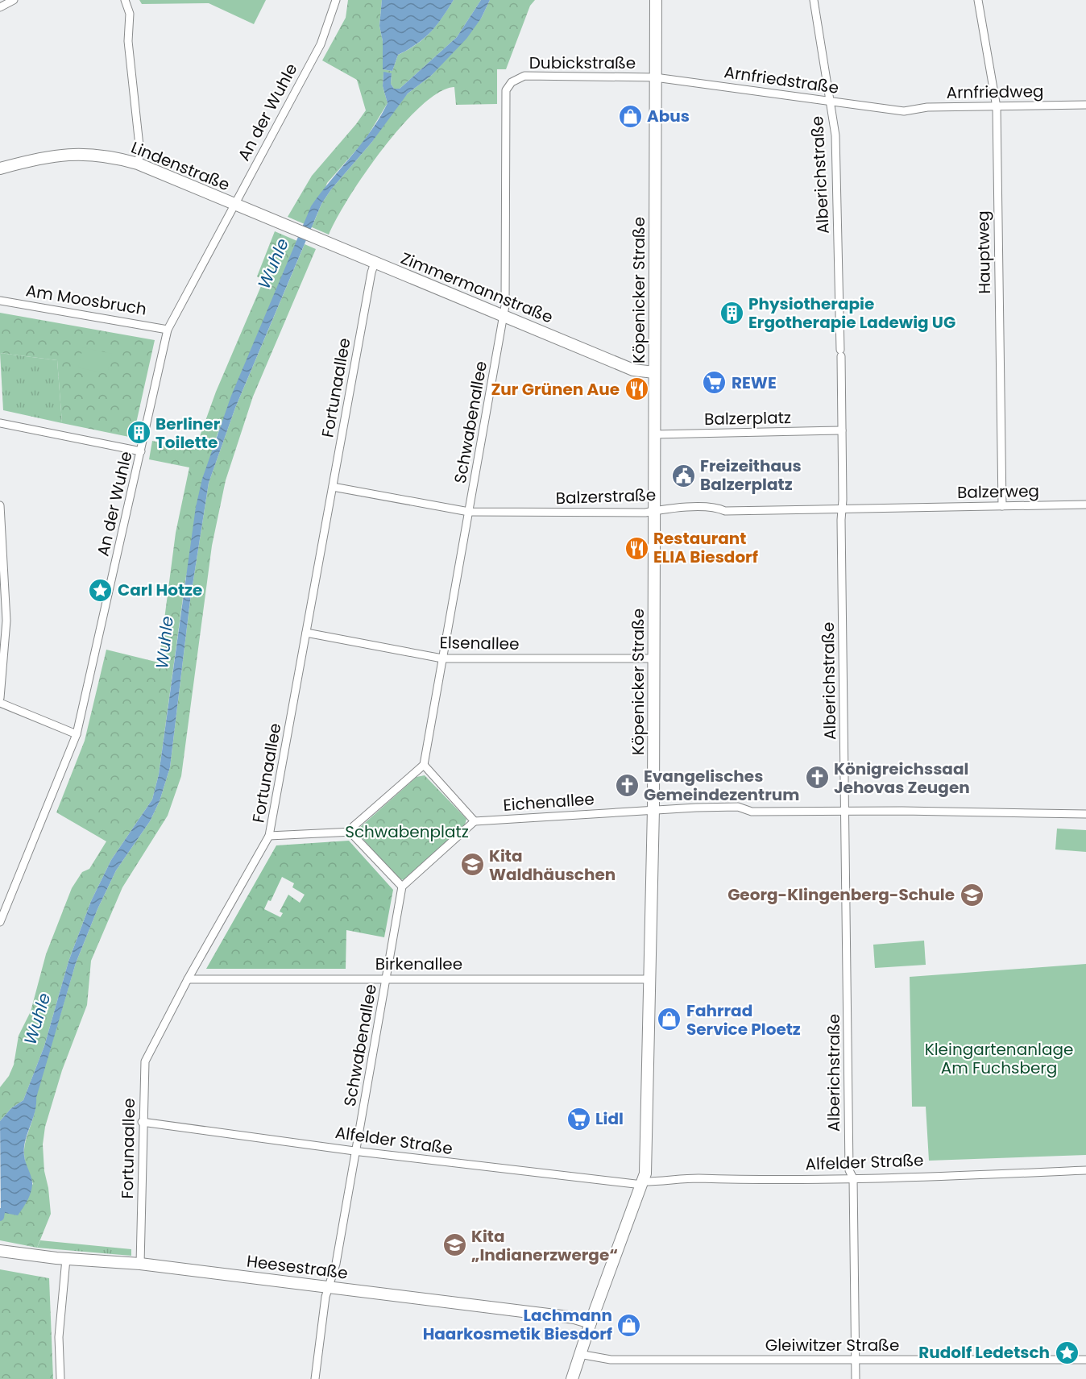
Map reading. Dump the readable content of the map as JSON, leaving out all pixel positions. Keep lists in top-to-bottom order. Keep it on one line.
{"streets":{"main road":["Lindenstraße","Zimmermannstraße","Köpenicker Straße","Heesestraße"],"street":["Dubickstraße","Arnfriedstraße","Arnfriedweg","An der Wuhle","Alberichstraße","Hauptweg","Am Moosbruch","Fortunaallee","Balzerplatz","Schwabenallee","Balzerweg","Balzerstraße","Elsenallee","Eichenallee","Birkenallee","Alfelder Straße","Gleiwitzer Straße"]},"crossings":[["Dubickstraße","Arnfriedstraße"],["Dubickstraße","Köpenicker Straße"],["Dubickstraße","Schwabenallee"],["Arnfriedstraße","Arnfriedweg"],["Arnfriedstraße","Alberichstraße"],["Arnfriedstraße","Köpenicker Straße"],["Arnfriedweg","Hauptweg"],["An der Wuhle","Lindenstraße"],["An der Wuhle","Am Moosbruch"],["Lindenstraße","Zimmermannstraße"],["Alberichstraße","Balzerplatz"],["Alberichstraße","Balzerstraße"],["Alberichstraße","Eichenallee"],["Alberichstraße","Alfelder Straße"],["Alberichstraße","Gleiwitzer Straße"],["Hauptweg","Balzerweg"],["Zimmermannstraße","Köpenicker Straße"],["Zimmermannstraße","Fortunaallee"],["Zimmermannstraße","Schwabenallee"],["Köpenicker Straße","Balzerplatz"],["Köpenicker Straße","Balzerstraße"],["Köpenicker Straße","Elsenallee"],["Köpenicker Straße","Eichenallee"],["Köpenicker Straße","Birkenallee"],["Köpenicker Straße","Alfelder Straße"],["Köpenicker Straße","Heesestraße"],["Köpenicker Straße","Gleiwitzer Straße"],["Fortunaallee","Balzerstraße"],["Fortunaallee","Elsenallee"],["Fortunaallee","Birkenallee"],["Fortunaallee","Alfelder Straße"],["Fortunaallee","Heesestraße"],["Schwabenallee","Balzerstraße"],["Schwabenallee","Elsenallee"],["Schwabenallee","Birkenallee"],["Schwabenallee","Alfelder Straße"],["Schwabenallee","Heesestraße"],["Balzerweg","Balzerstraße"]],"water":["Wuhle"],"parks":["Schwabenplatz","Kleingartenanlage Am Fuchsberg"],"places":{"shop":["Abus","Fahrrad Service Ploetz","Lachmann Haarkosmetik Biesdorf"],"building":["Physiotherapie Ergotherapie Ladewig UG","Berliner Toilette"],"supermarket":["REWE","Lidl"],"restaurant":["Zur Grünen Aue","Restaurant ELIA Biesdorf"],"public building":["Freizeithaus Balzerplatz"],"place":["Carl Hotze","Rudolf Ledetsch"],"church":["Königreichssaal Jehovas Zeugen","Evangelisches Gemeindezentrum"],"school or university":["Kita Waldhäuschen","Georg-Klingenberg-Schule","Kita „Indianerzwerge“"]}}
